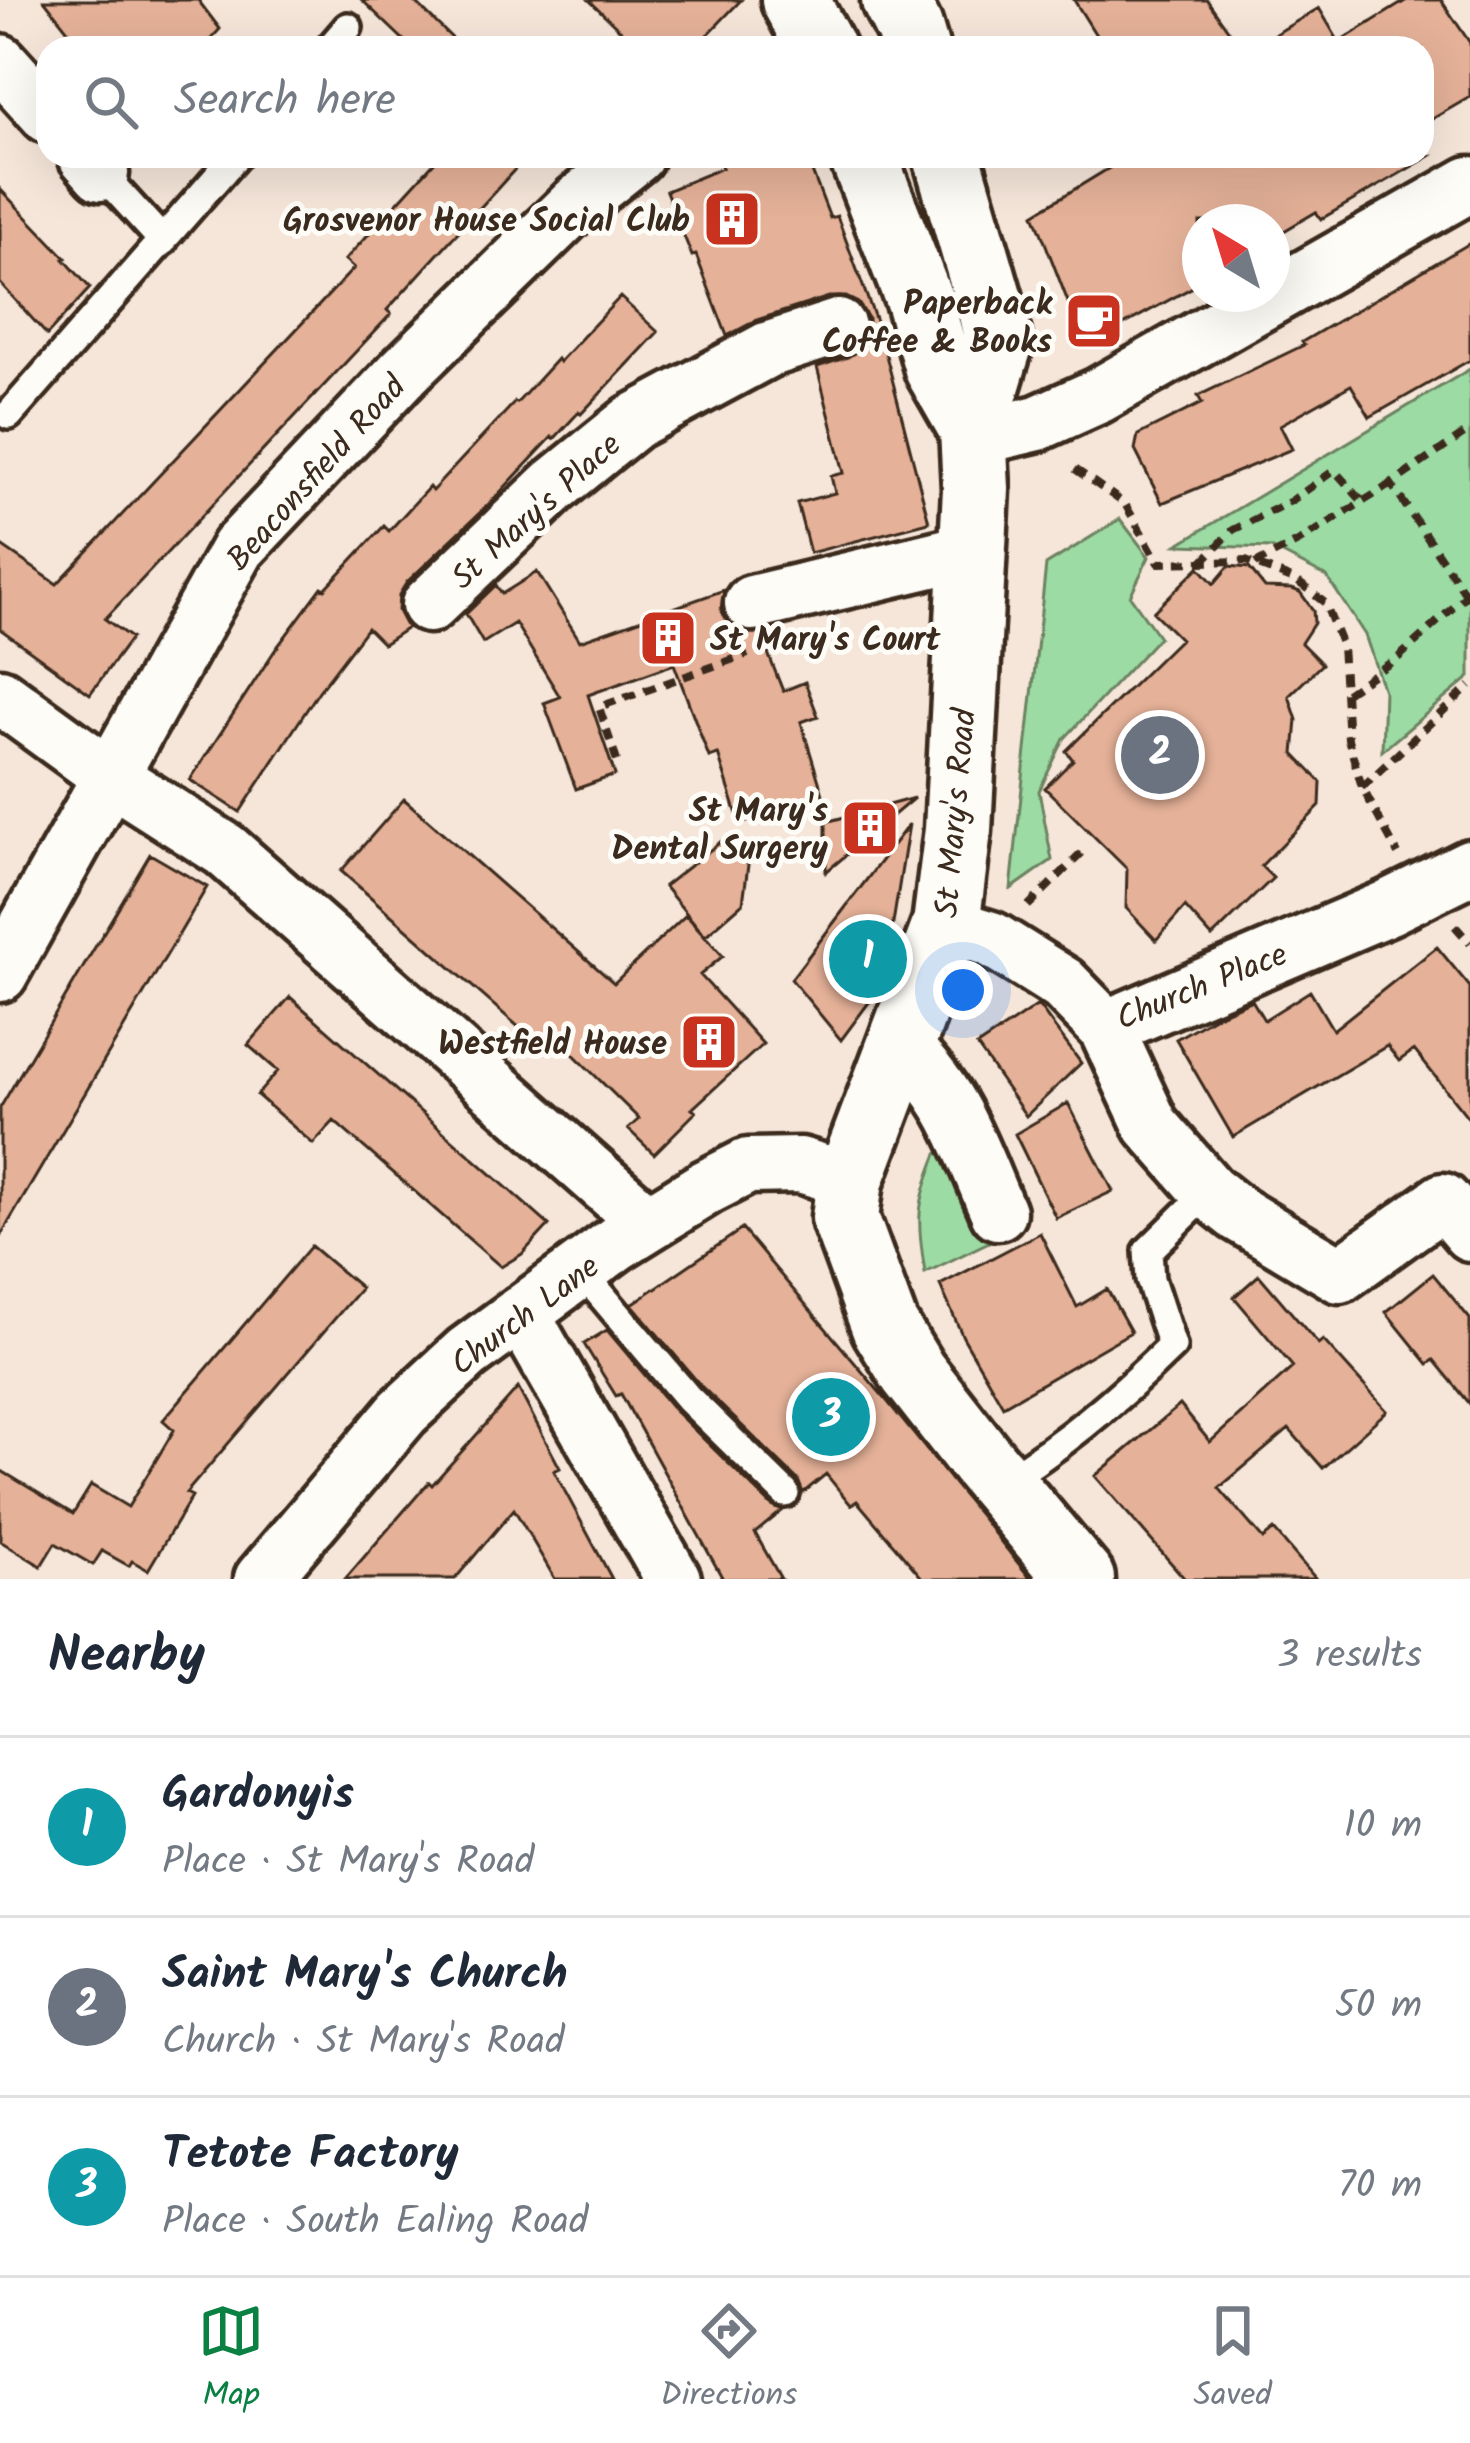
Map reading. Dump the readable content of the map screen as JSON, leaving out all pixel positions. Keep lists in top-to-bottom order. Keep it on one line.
{"streets":{"main road":["St Mary's Road"],"street":["Beaconsfield Road","St Mary's Place","Church Place","Church Lane"]},"crossings":[["St Mary's Place","St Mary's Road"],["St Mary's Road","Church Place"],["St Mary's Road","Church Lane"]],"places":{"building":["Grosvenor House Social Club","St Mary's Court","St Mary's Dental Surgery","Westfield House"],"cafe":["Paperback Coffee & Books"]},"north":"top left","page":{"search":"Search here","pins":["2","1","3"],"heading":["Nearby","3 results"],"list":[{"mark":"1","name":"Gardonyis","note":"Place · St Mary's Road","value":"10 m"},{"mark":"2","name":"Saint Mary's Church","note":"Church · St Mary's Road","value":"50 m"},{"mark":"3","name":"Tetote Factory","note":"Place · South Ealing Road","value":"70 m"}],"nav":["Map","Directions","Saved"]}}
